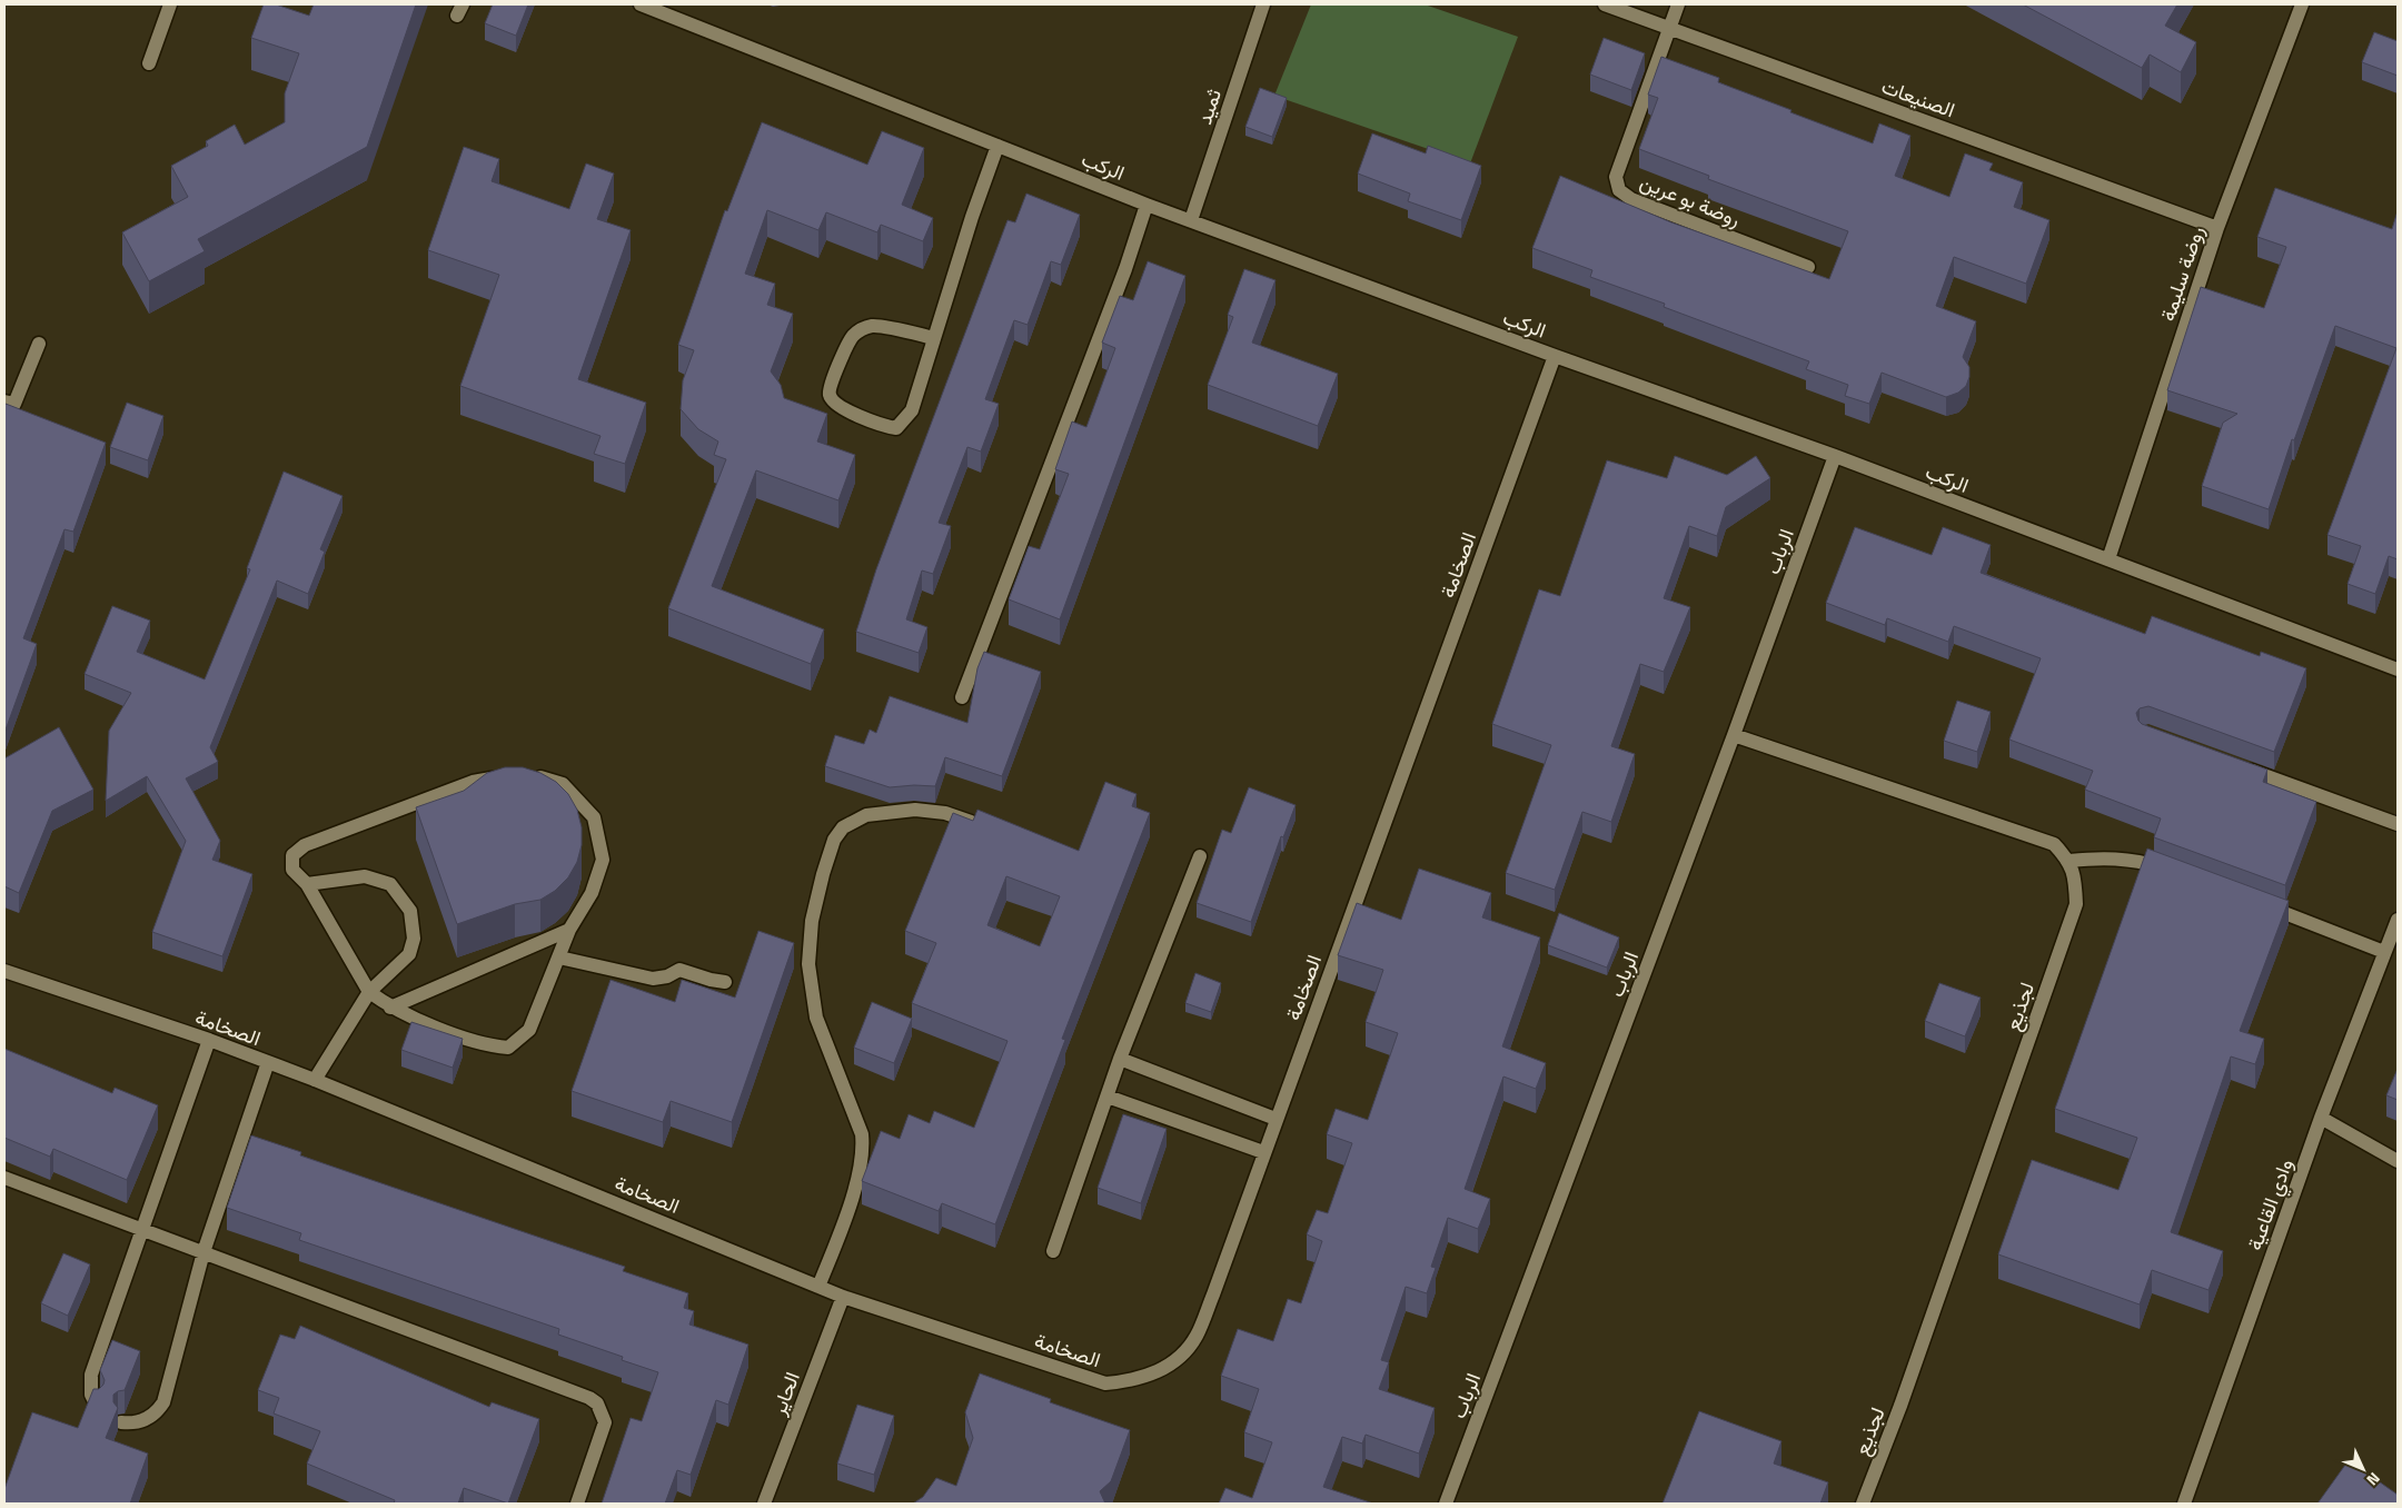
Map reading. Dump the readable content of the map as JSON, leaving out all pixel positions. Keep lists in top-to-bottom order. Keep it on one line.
{"streets":{"street":["الصنيعات","ثميد","الركب","روضة بو عرين","روضة سليمة","الرباب","الصخامة","لجذيع","وادي القاعية","الحاير"]},"crossings":[["الصنيعات","روضة بو عرين"],["الصنيعات","روضة سليمة"],["ثميد","الركب"],["الركب","روضة سليمة"],["الركب","الرباب"],["الركب","الصخامة"],["الصخامة","الحاير"]],"north":"bottom right"}
